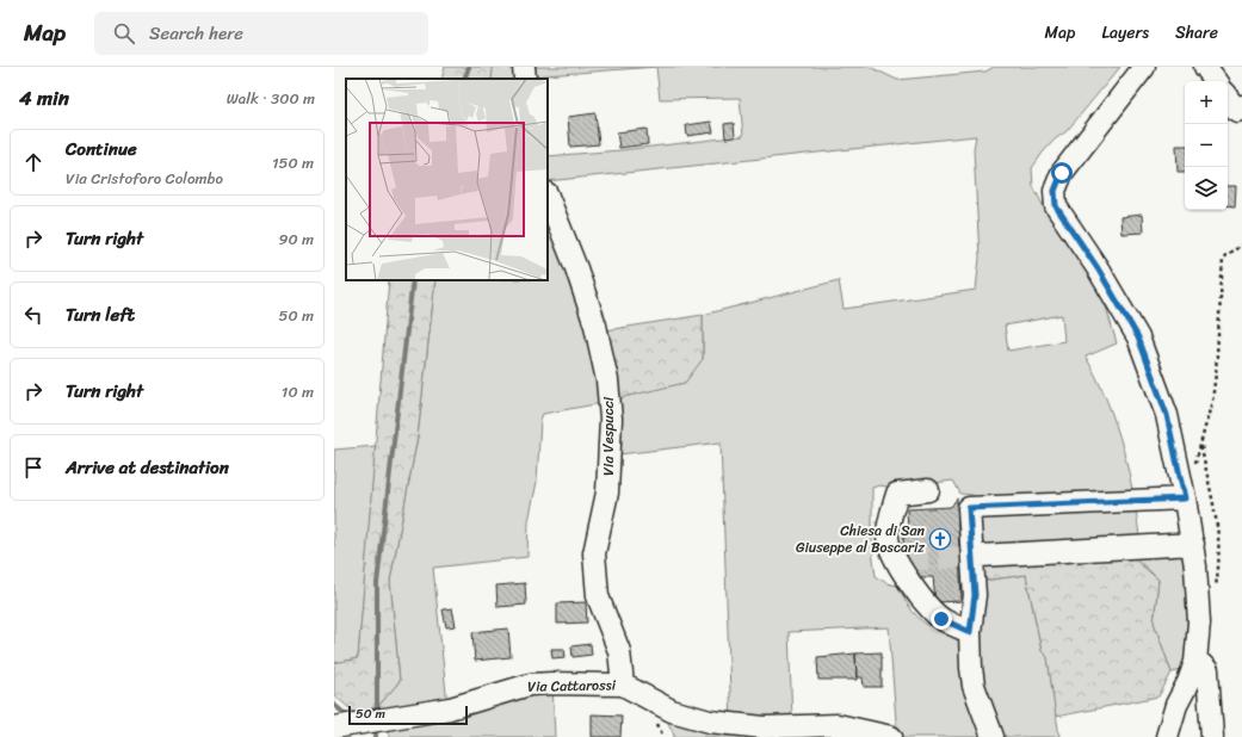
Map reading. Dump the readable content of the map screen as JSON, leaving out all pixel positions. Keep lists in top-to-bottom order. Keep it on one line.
{"streets":{"street":["Via Vespucci","Via Cattarossi"]},"crossings":[["Via Vespucci","Via Cattarossi"]],"places":{"church":["Chiesa di San Giuseppe al Boscariz"]},"scale_bar":"50 m","page":{"header":"Map","search":"Search here","nav":["Map","Layers","Share"],"heading":["4 min","Walk · 300 m"],"map_buttons":["+","−"],"list":[["Continue","Via Cristoforo Colombo","150 m"],["Turn right","90 m"],["Turn left","50 m"],["Turn right","10 m"],"Arrive at destination"],"scale":"50 m"}}
